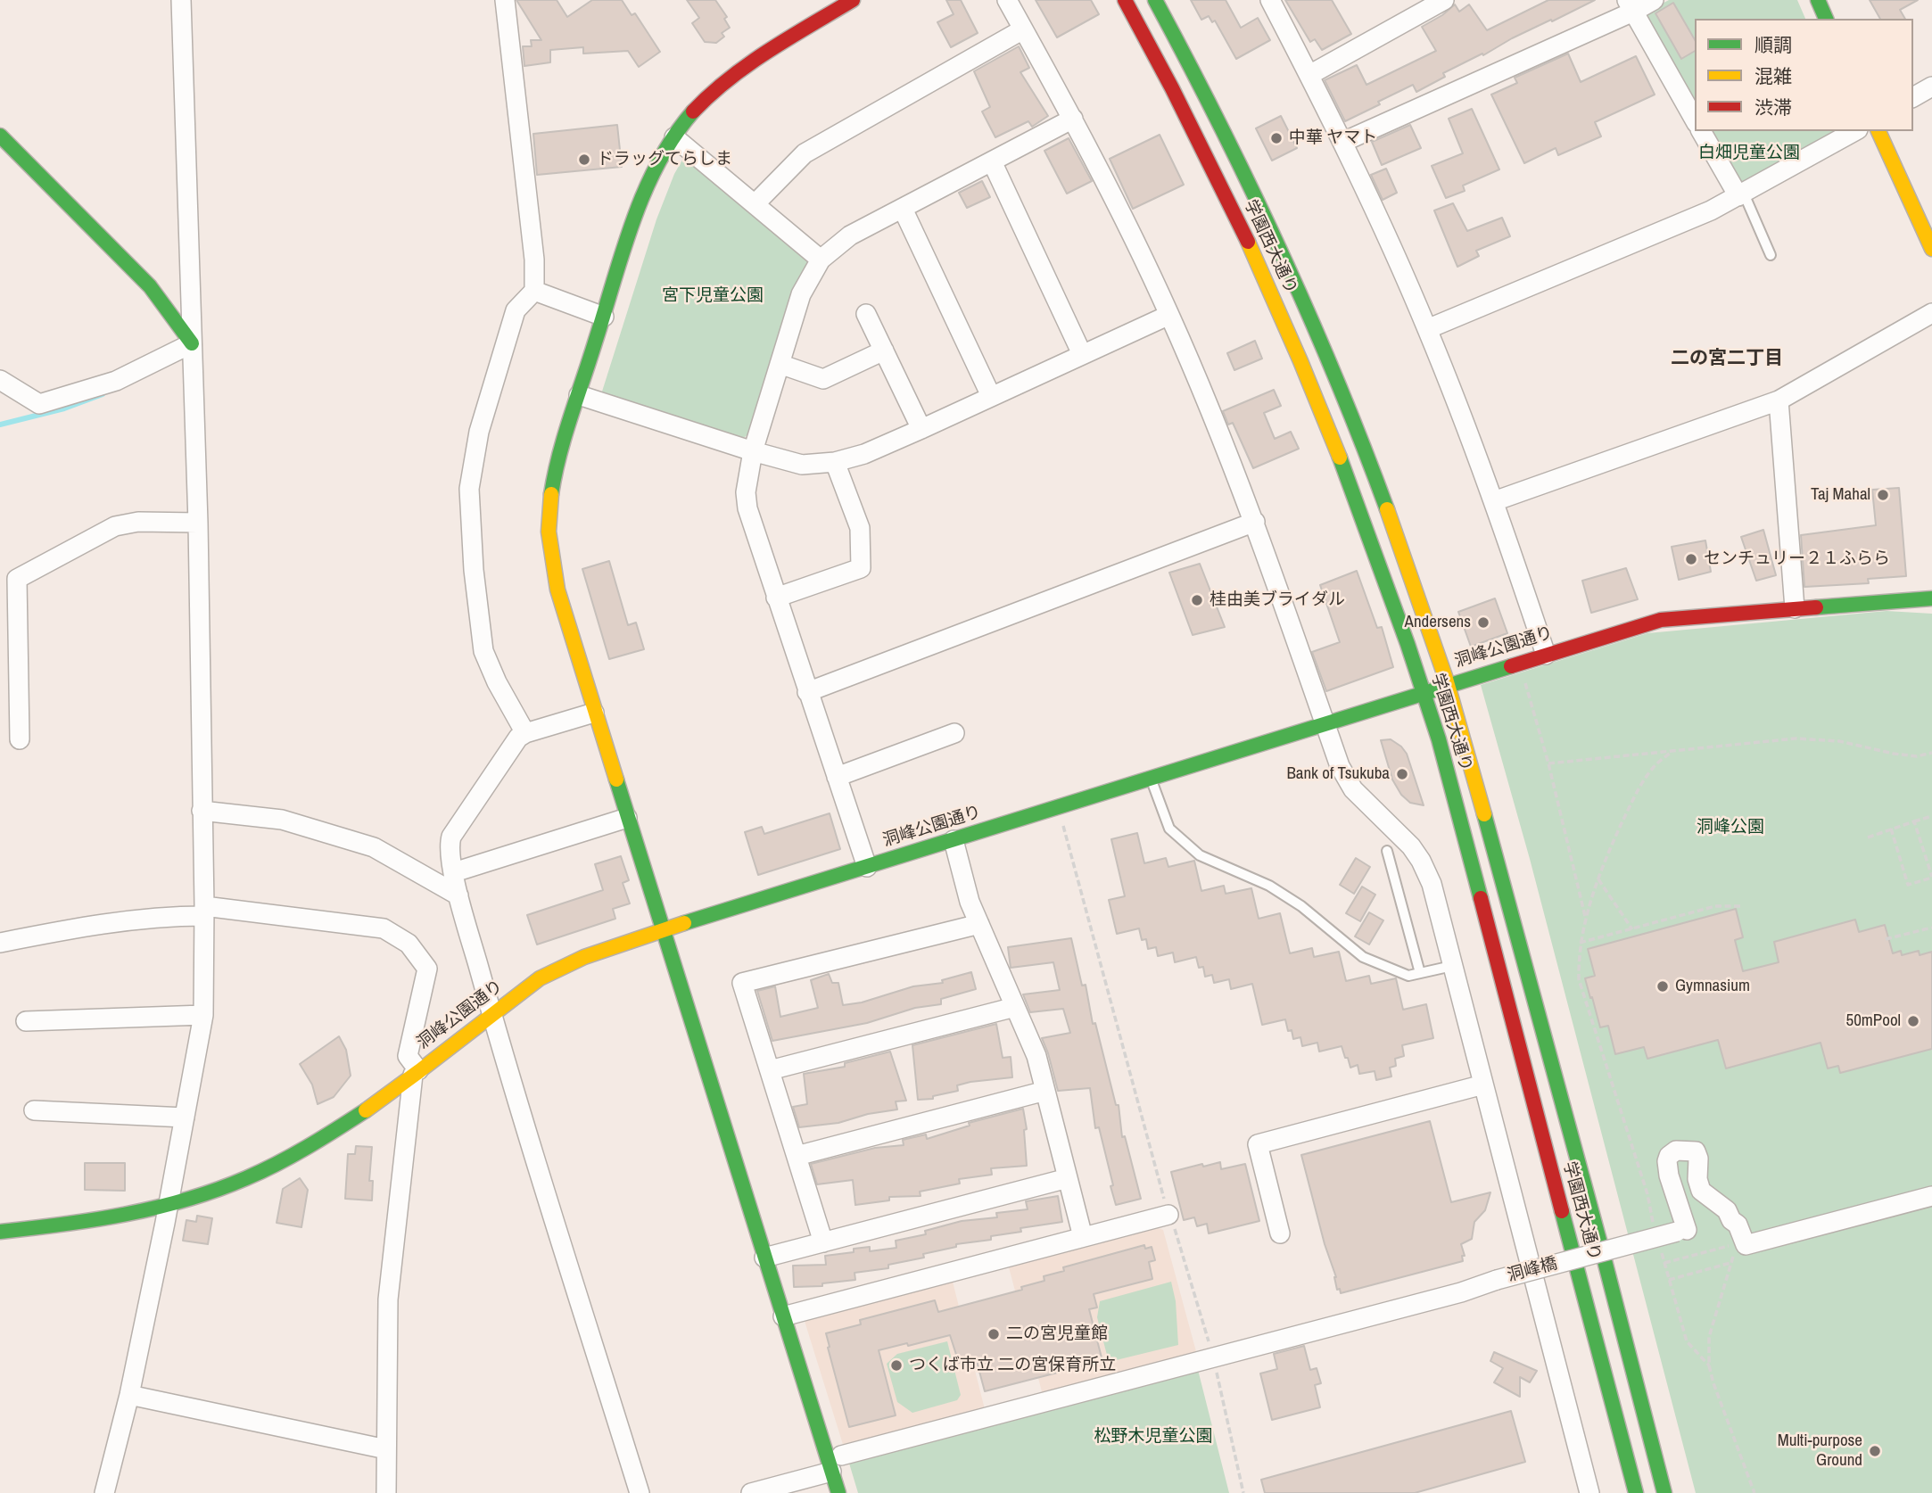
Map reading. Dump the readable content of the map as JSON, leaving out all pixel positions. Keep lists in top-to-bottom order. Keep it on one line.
{"streets":{"street":["学園西大通り","洞峰公園通り","洞峰橋"]},"crossings":[["学園西大通り","洞峰公園通り"]],"districts":["二の宮二丁目"],"parks":["白畑児童公園","宮下児童公園","洞峰公園","松野木児童公園"],"places":["中華 ヤマト","ドラッグてらしま","Taj Mahal","センチュリー２１ふらら","桂由美ブライダル","Andersens","Bank of Tsukuba","Gymnasium","50mPool","二の宮児童館","つくば市立 二の宮保育所立","Multi-purpose Ground"],"legend":["順調","混雑","渋滞"]}
